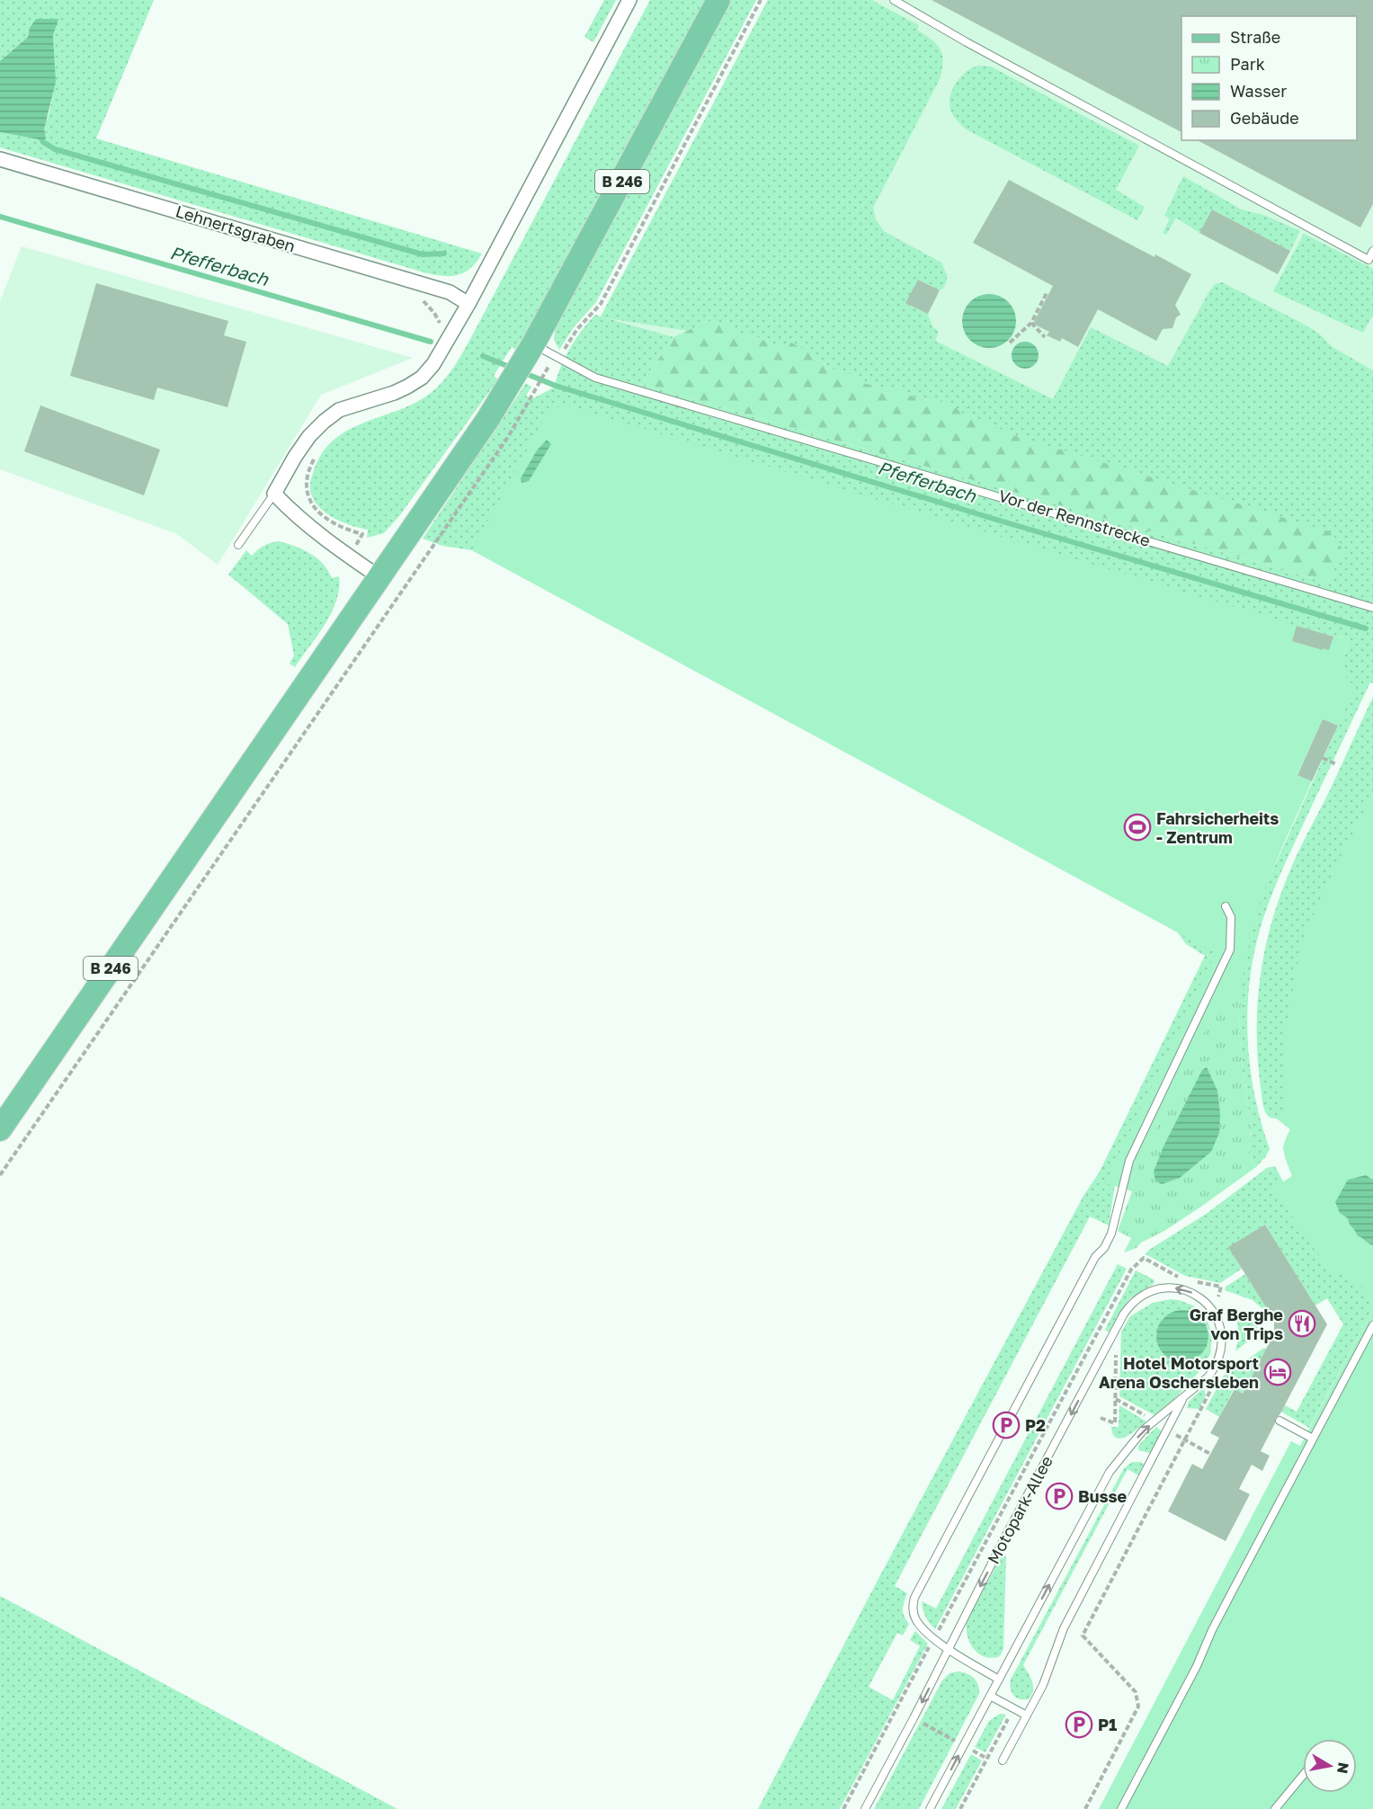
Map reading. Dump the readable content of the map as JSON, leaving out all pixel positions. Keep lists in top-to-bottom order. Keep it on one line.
{"streets":{"main road":["B 246"],"street":["Lehnertsgraben"],"lane":["Vor der Rennstrecke","Motopark-Allee"]},"crossings":[["B 246","Vor der Rennstrecke"]],"water":["Pfefferbach"],"places":{"sports":["Fahrsicherheits - Zentrum"],"restaurant":["Graf Berghe von Trips"],"hotel":["Hotel Motorsport Arena Oschersleben"],"parking":["P2","Busse","P1"]},"legend":["Straße","Park","Wasser","Gebäude"],"north":"right"}
